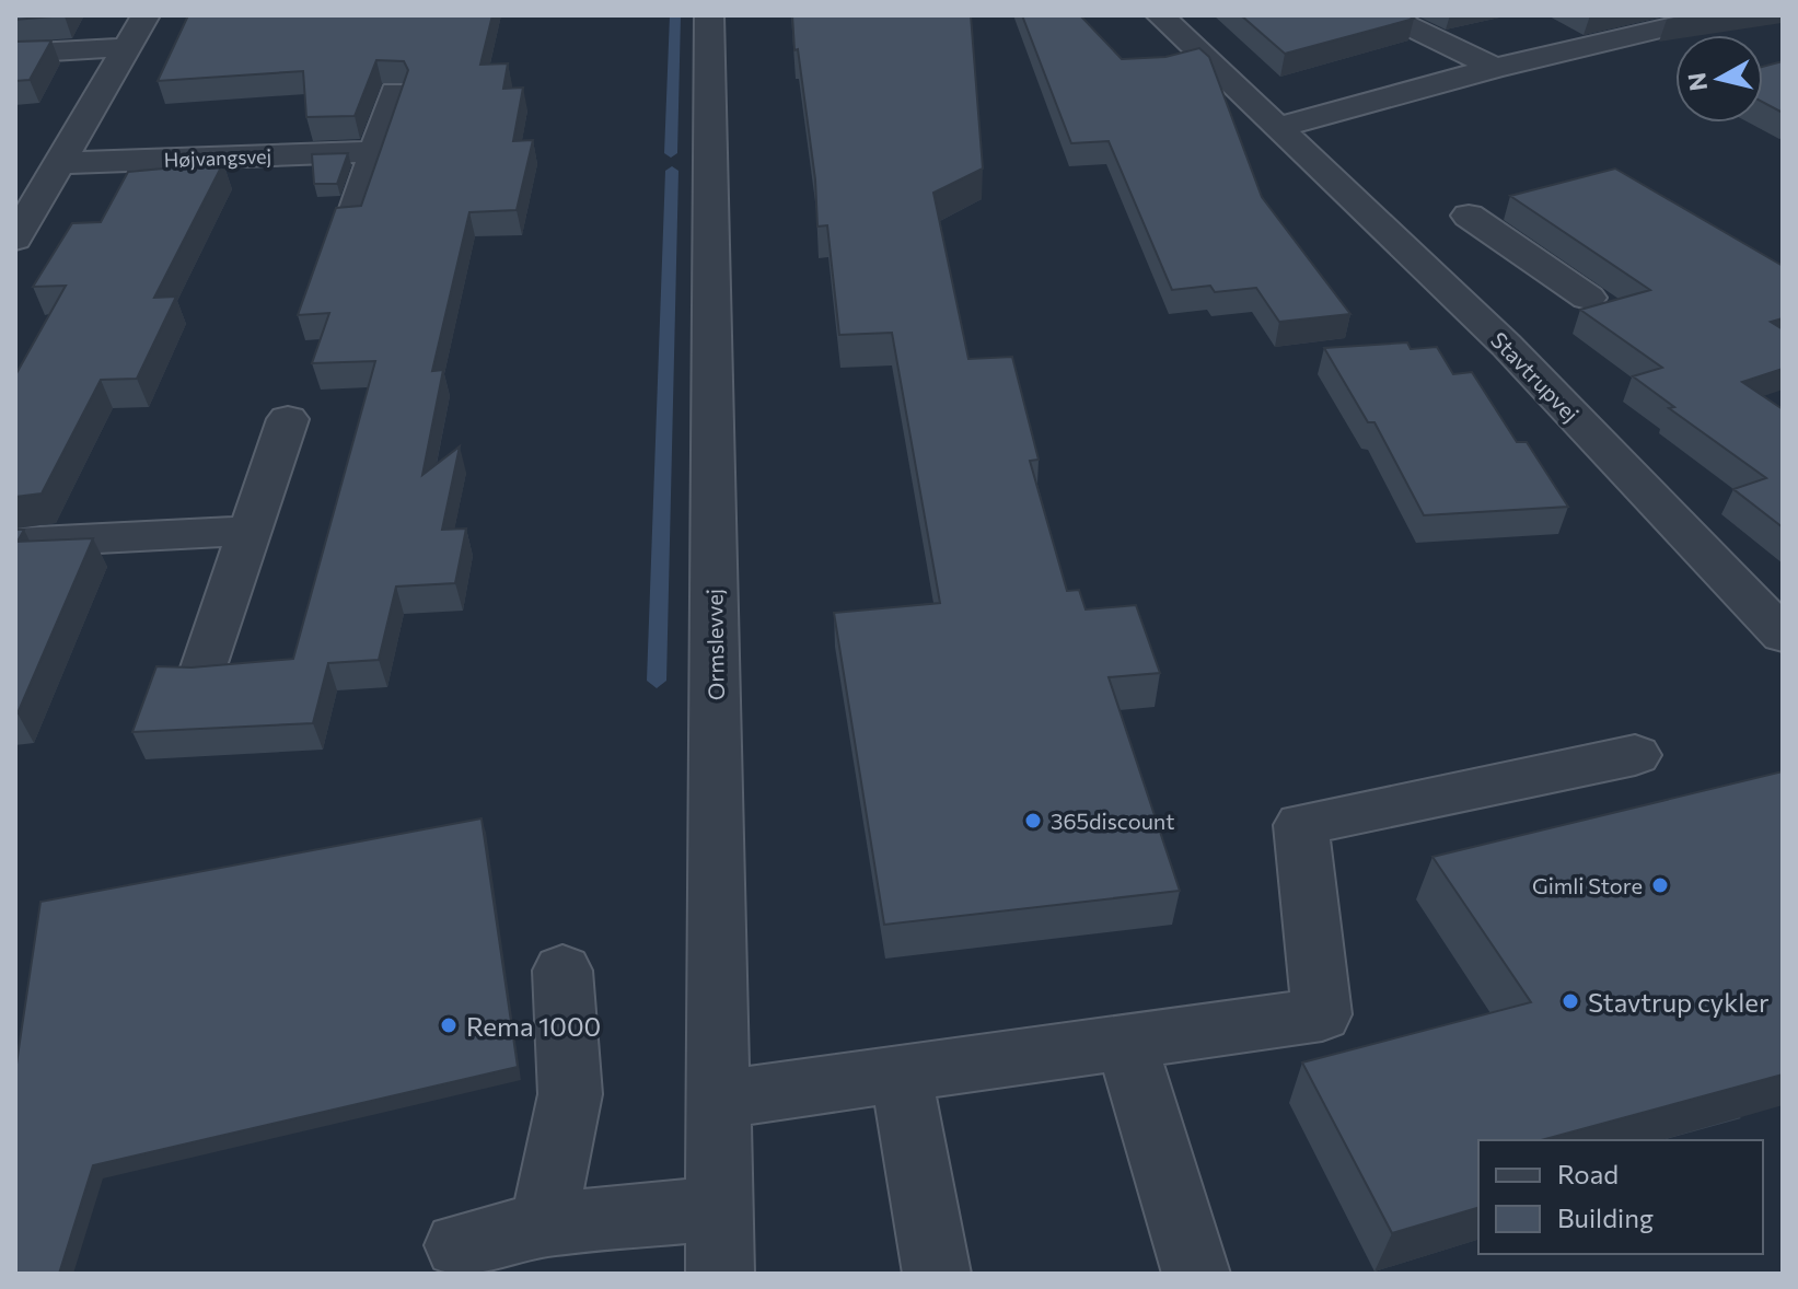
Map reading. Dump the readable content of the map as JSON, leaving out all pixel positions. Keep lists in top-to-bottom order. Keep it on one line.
{"streets":{"street":["Højvangsvej","Stavtrupvej","Ormslevvej"]},"places":["365discount","Gimli Store","Stavtrup cykler","Rema 1000"],"legend":["Road","Building"],"north":"left"}
